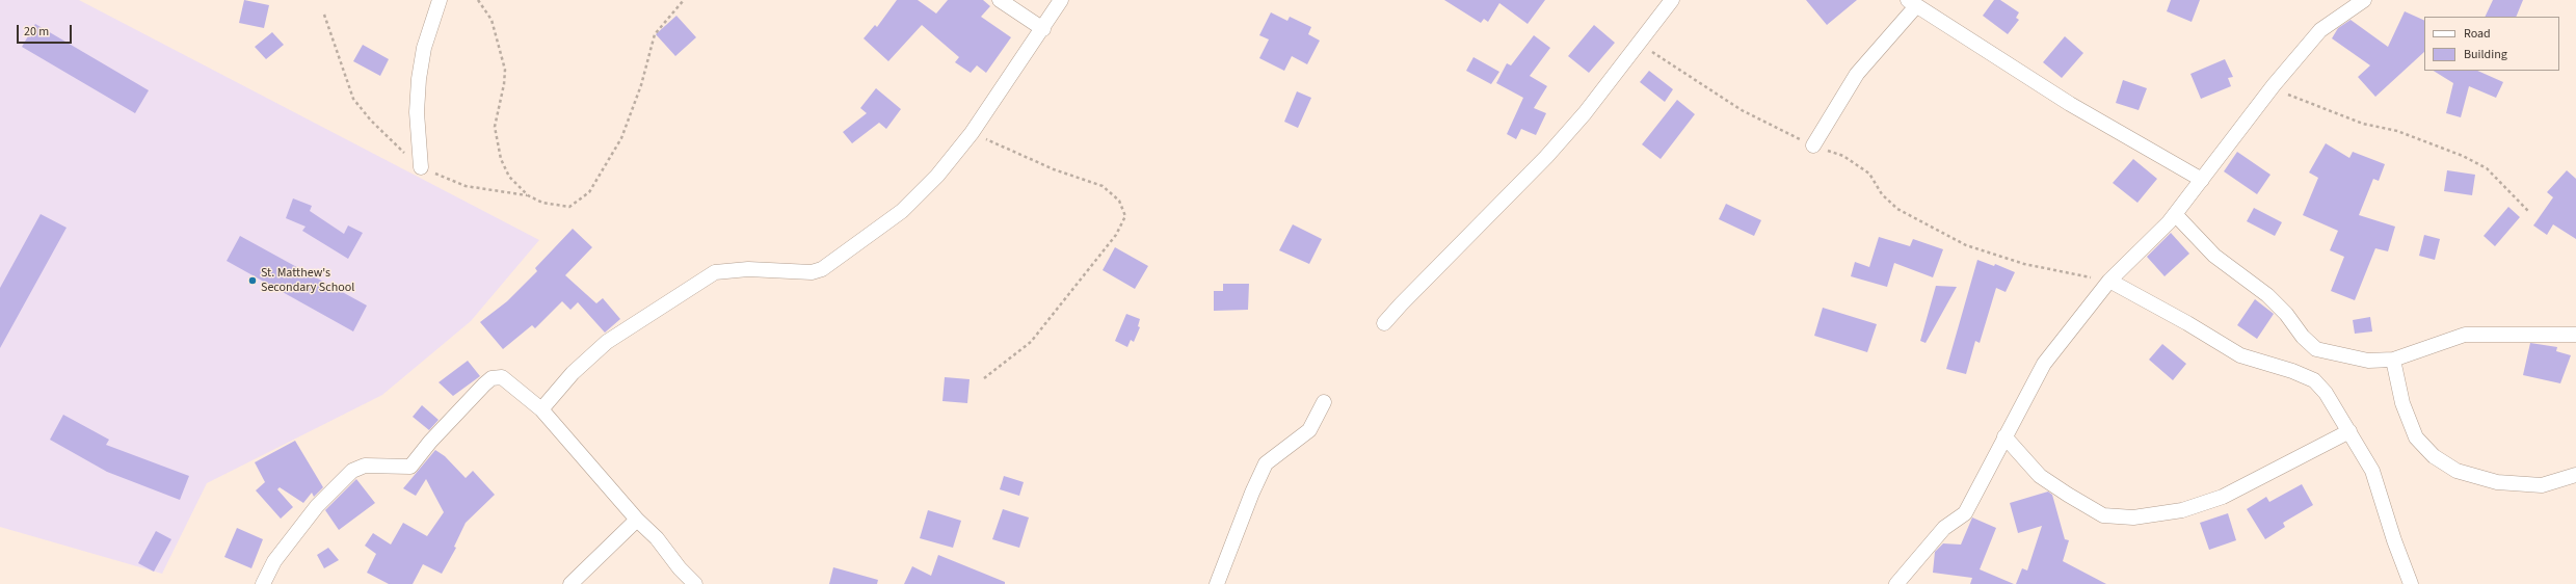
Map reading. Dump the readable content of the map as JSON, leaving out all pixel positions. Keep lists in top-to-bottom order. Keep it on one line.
{"places":["St. Matthew's Secondary School"],"legend":["Road","Building"],"scale_bar":"20 m"}
